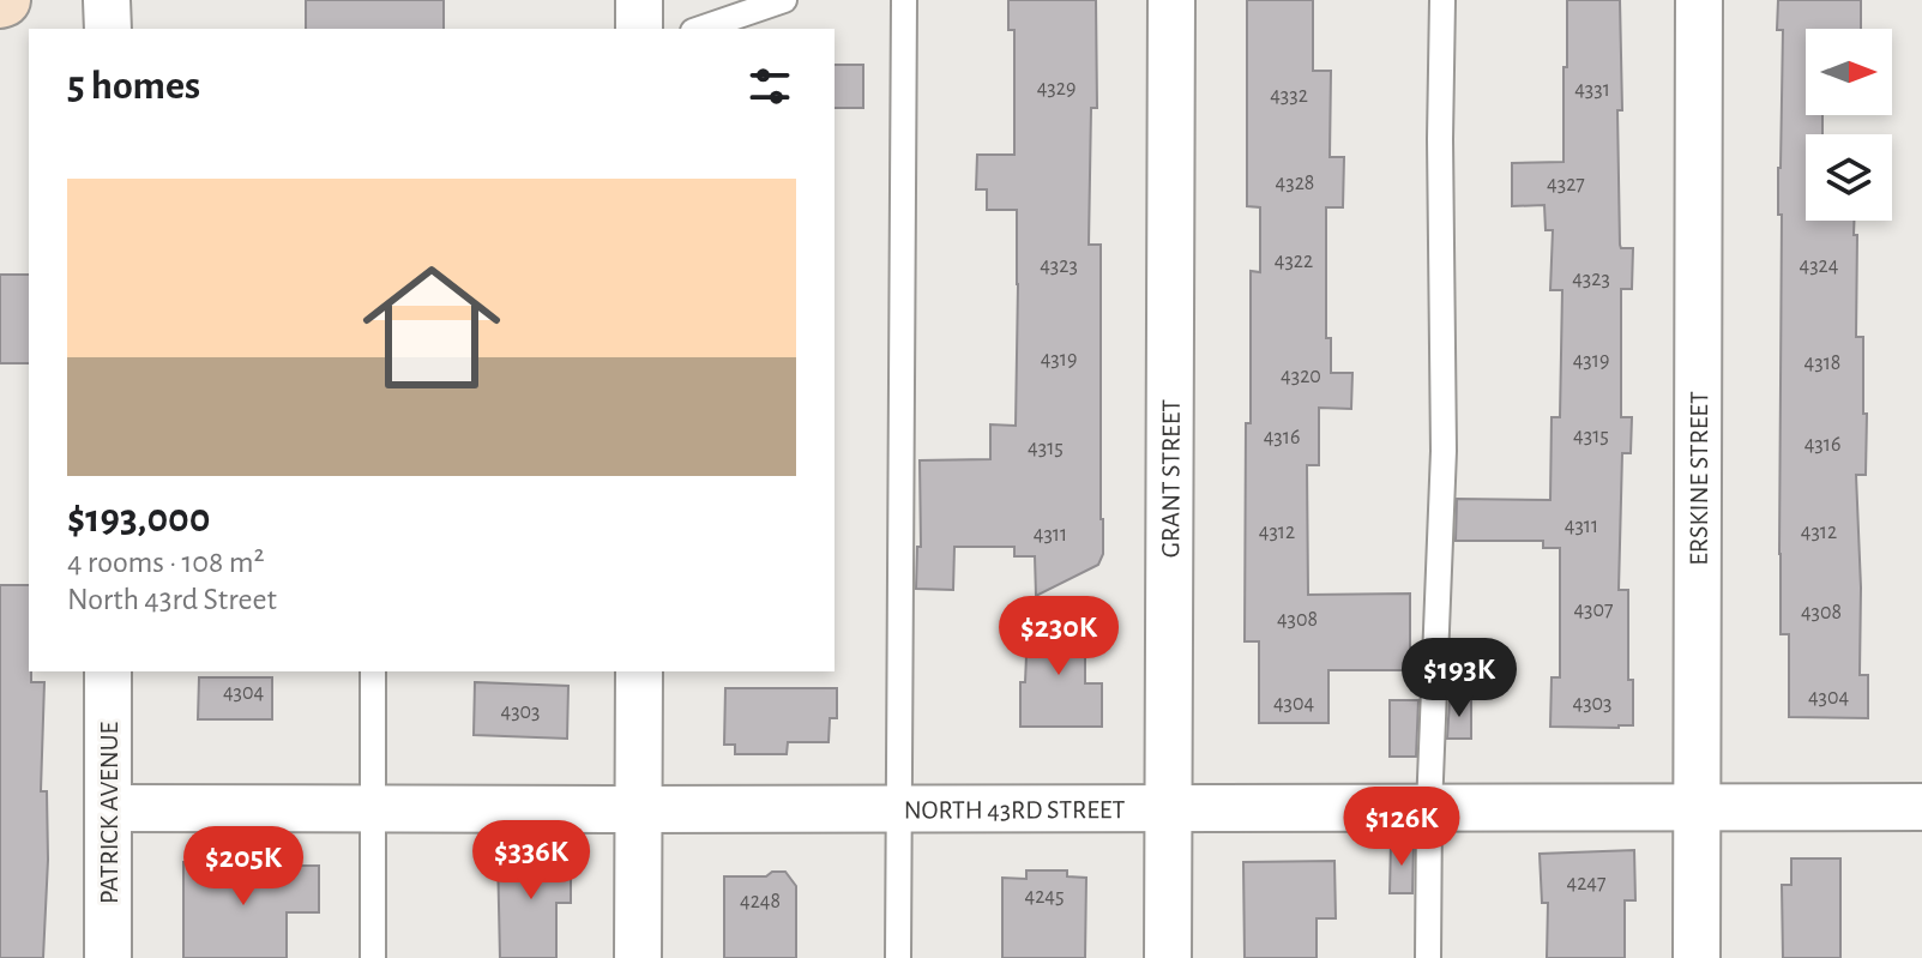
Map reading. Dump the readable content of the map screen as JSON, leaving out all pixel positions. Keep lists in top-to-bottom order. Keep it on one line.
{"streets":{"street":["GRANT STREET","ERSKINE STREET","NORTH 43RD STREET","PATRICK AVENUE"]},"crossings":[["GRANT STREET","NORTH 43RD STREET"],["ERSKINE STREET","NORTH 43RD STREET"],["NORTH 43RD STREET","PATRICK AVENUE"]],"house_numbers":["4329","4331","4332","4328","4327","4322","4323","4324","4323","4319","4319","4318","4320","4315","4316","4316","4315","4311","4312","4312","4311","4307","4308","4308","4304","4304","4304","4303","4303","4247","4245","4248"],"north":"right","page":{"heading":"5 homes","list":[{"name":"$193,000","note":"4 rooms · 108 m² · North 43rd Street"}],"price":["$230K","$193K","$126K","$336K","$205K"]}}
